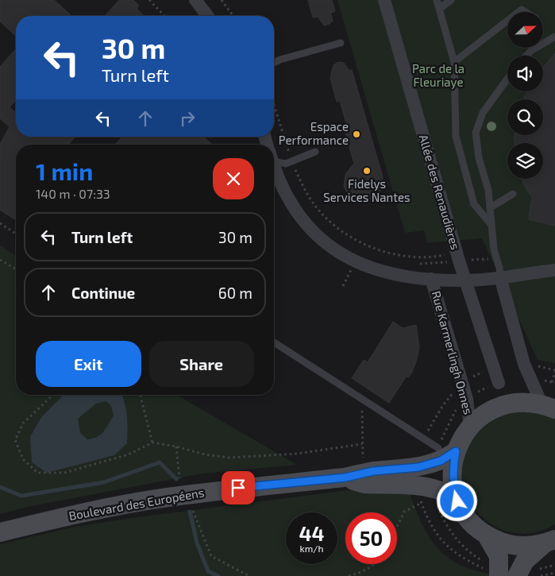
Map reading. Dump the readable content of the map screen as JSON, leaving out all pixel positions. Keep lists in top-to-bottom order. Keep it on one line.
{"streets":{"main road":["Boulevard des Européens"],"street":["Allée des Renaudières","Rue Karmerlingh Onnes"]},"parks":["Parc de la Fleuriaye"],"places":["Espace Performance","Fidelys Services Nantes"],"north":"right","page":{"turn":["30 m","Turn left"],"heading":["1 min","140 m · 07:33"],"list":[{"name":"Turn left","value":"30 m"},{"name":"Continue","value":"60 m"}],"buttons":["Exit","Share"],"speed":"44 km/h","limit":"50"}}
